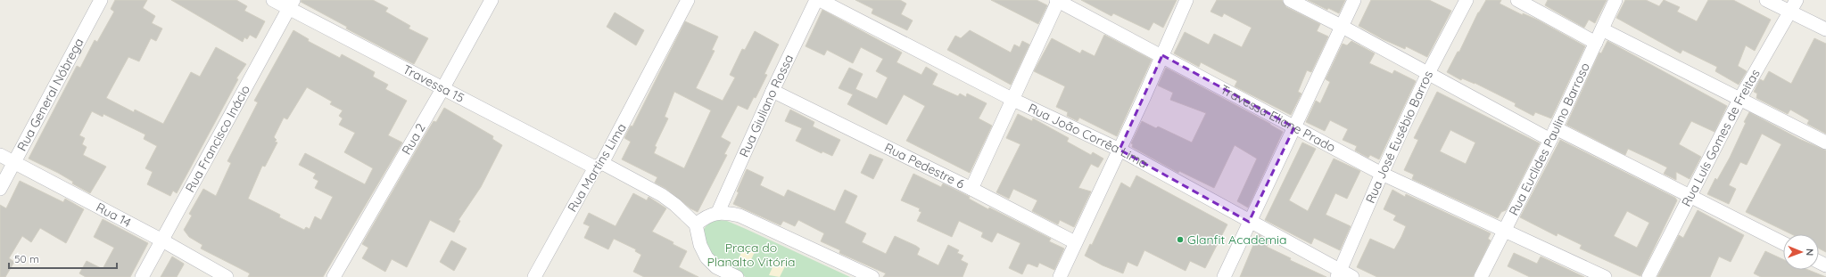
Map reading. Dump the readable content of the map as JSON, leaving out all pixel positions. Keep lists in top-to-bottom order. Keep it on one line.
{"streets":{"street":["Travessa 15","Rua General Nóbrega","Rua Giuliano Rossa","Travessa Eliane Prado","Rua João Corrêa Lima","Rua José Eusébio Barros","Rua Luís Gomes de Freitas","Rua Francisco Inácio","Rua 2","Rua Euclides Paulino Barroso","Rua Pedestre 6","Rua Martins Lima","Rua 14"]},"crossings":[["Travessa 15","Rua Francisco Inácio"],["Travessa 15","Rua 2"],["Travessa 15","Rua Martins Lima"],["Rua General Nóbrega","Rua 14"],["Rua Giuliano Rossa","Rua Pedestre 6"],["Travessa Eliane Prado","Rua José Eusébio Barros"],["Travessa Eliane Prado","Rua Euclides Paulino Barroso"],["Rua João Corrêa Lima","Rua José Eusébio Barros"],["Rua Francisco Inácio","Rua 14"]],"parks":["Praça do Planalto Vitória"],"places":["Glanfit Academia"],"scale_bar":"50 m","north":"right"}
